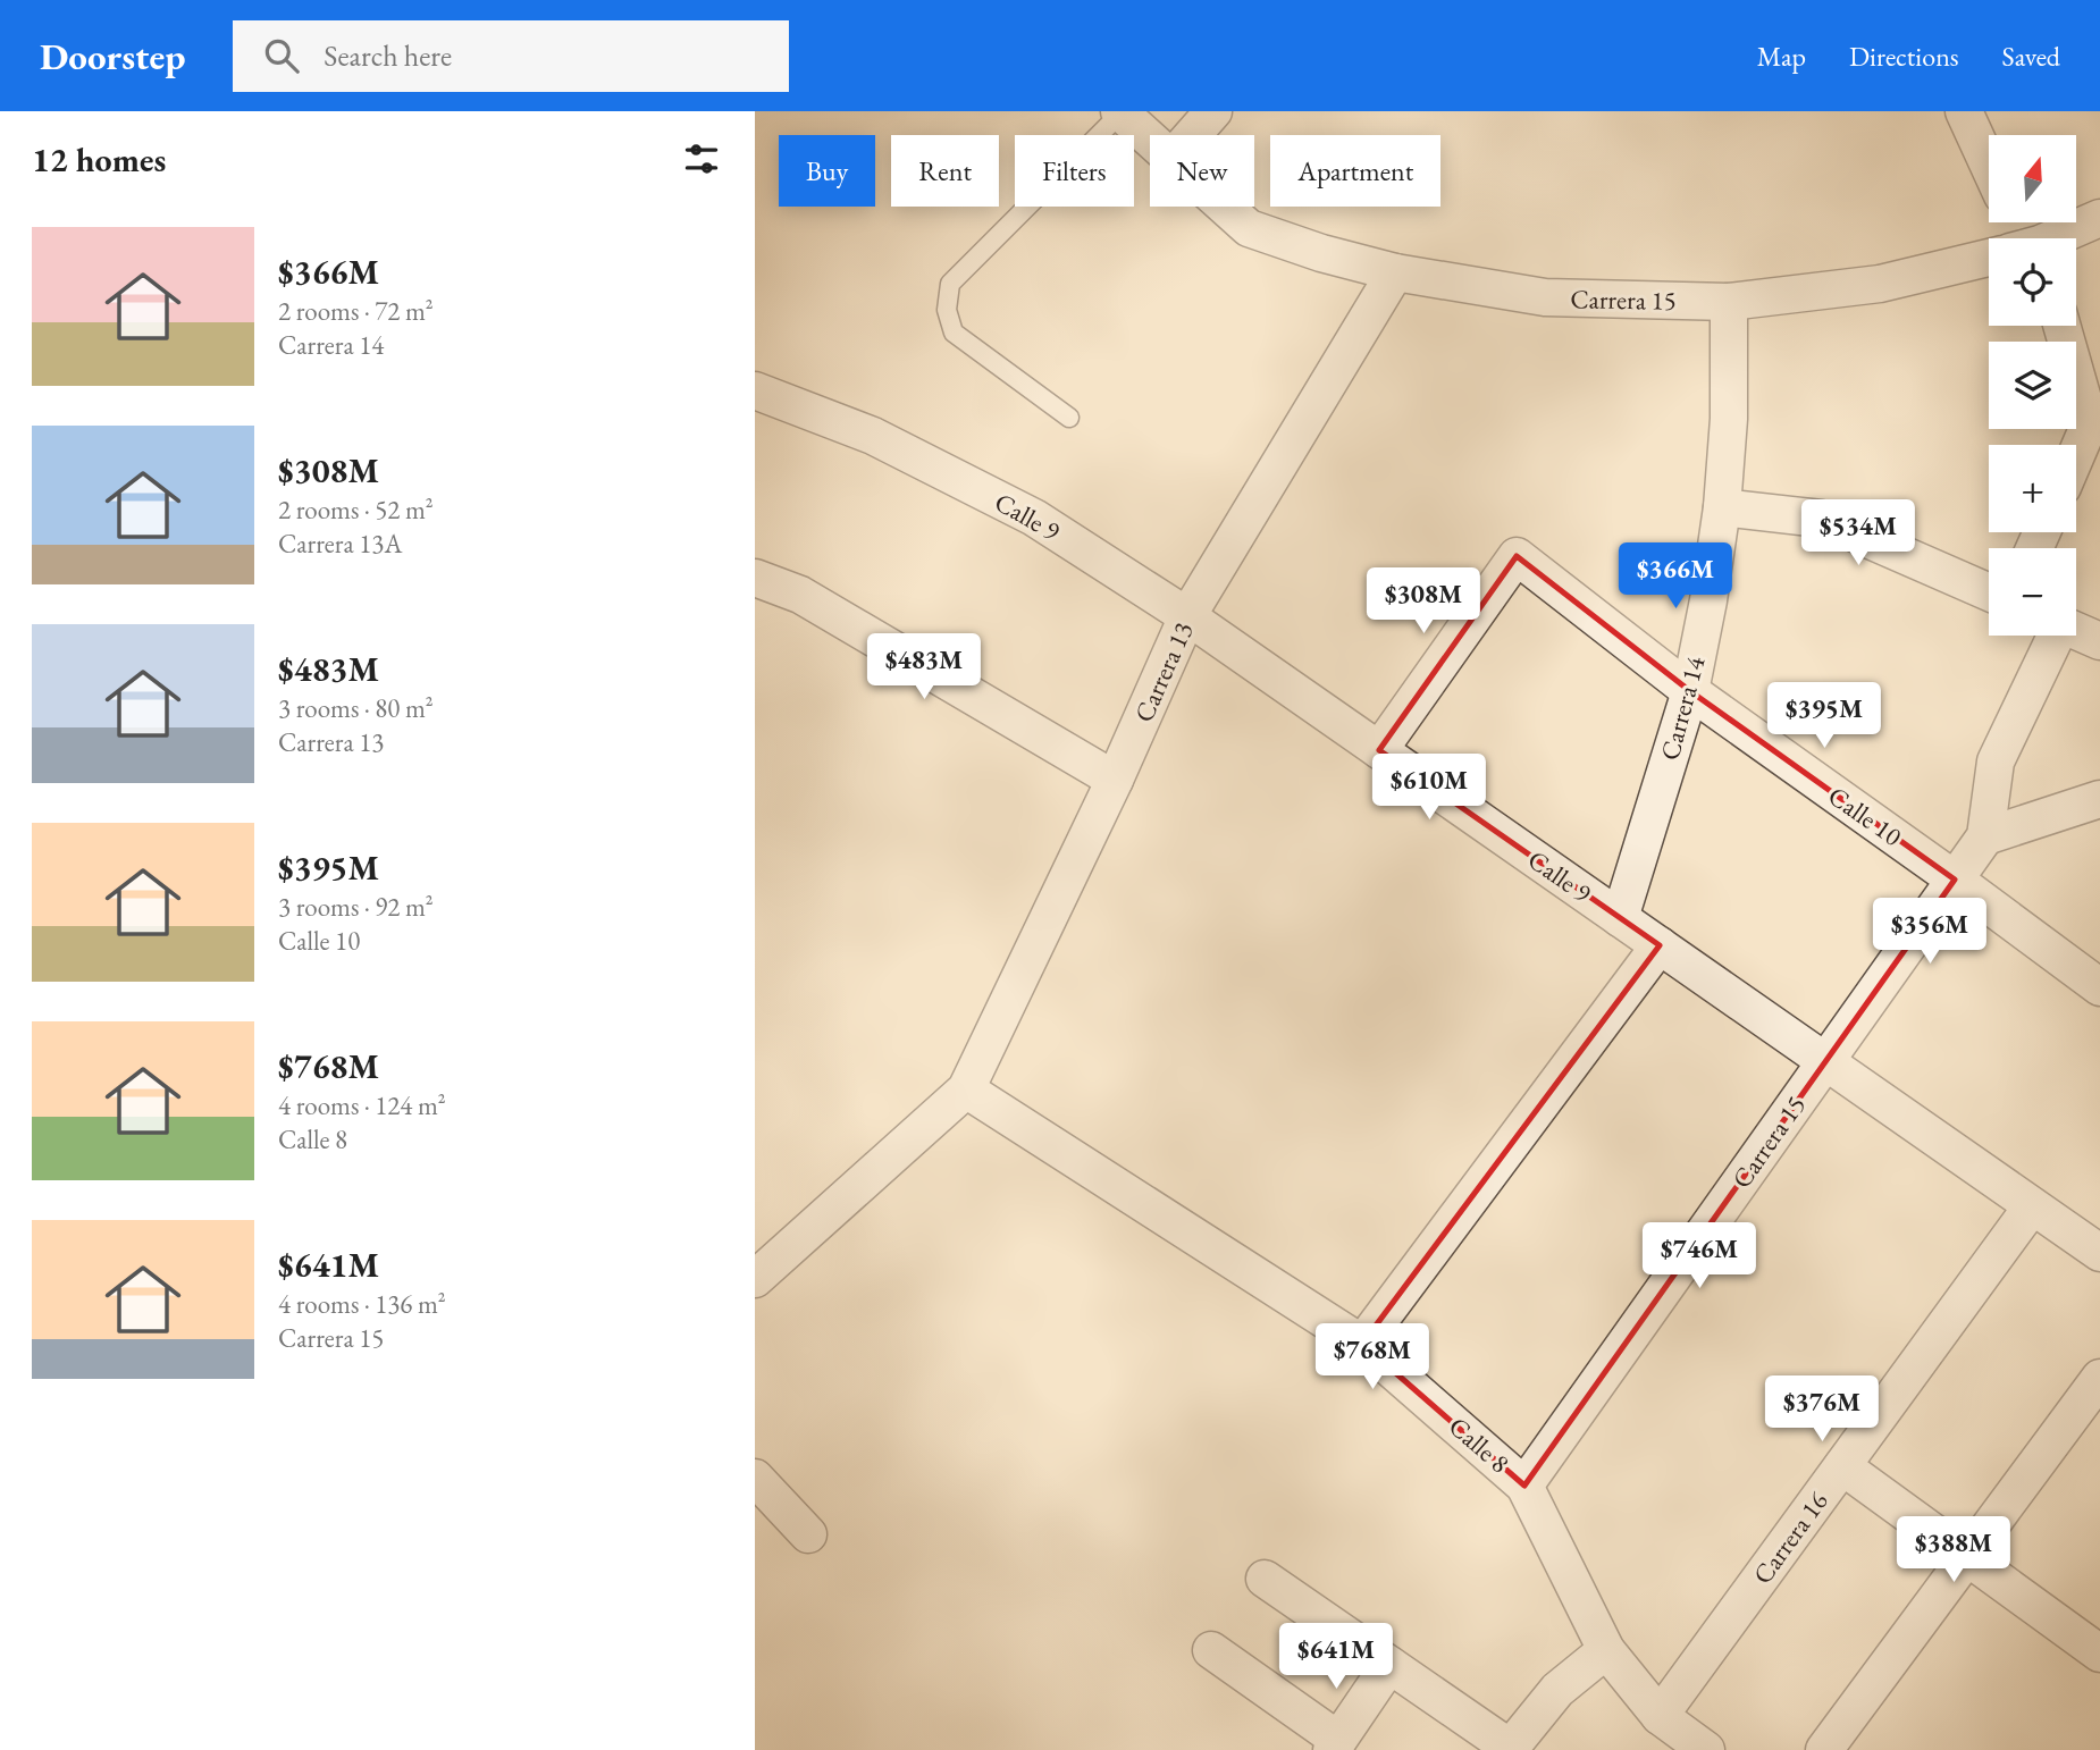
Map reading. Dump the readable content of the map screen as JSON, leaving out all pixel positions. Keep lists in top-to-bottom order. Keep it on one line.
{"streets":{"street":["Carrera 15","Calle 9","Carrera 13","Carrera 14","Calle 10","Calle 8","Carrera 16"]},"crossings":[["Carrera 15","Calle 9"],["Carrera 15","Carrera 13"],["Carrera 15","Carrera 14"],["Carrera 15","Calle 10"],["Carrera 15","Calle 8"],["Calle 9","Carrera 13"],["Calle 9","Carrera 14"],["Calle 9","Calle 10"],["Calle 9","Carrera 16"],["Carrera 13","Calle 8"],["Carrera 14","Calle 10"],["Calle 8","Carrera 16"]],"north":"top","page":{"header":"Doorstep","search":"Search here","nav":["Map","Directions","Saved"],"heading":"12 homes","map_buttons":["+","−"],"chip":["Buy","Rent","Filters","New","Apartment"],"list":[{"name":"$366M","note":"2 rooms · 72 m² · Carrera 14"},{"name":"$308M","note":"2 rooms · 52 m² · Carrera 13A"},{"name":"$483M","note":"3 rooms · 80 m² · Carrera 13"},{"name":"$395M","note":"3 rooms · 92 m² · Calle 10"},{"name":"$768M","note":"4 rooms · 124 m² · Calle 8"},{"name":"$641M","note":"4 rooms · 136 m² · Carrera 15"}],"price":["$534M","$366M","$308M","$483M","$395M","$610M","$356M","$746M","$768M","$376M","$388M","$641M"]}}
